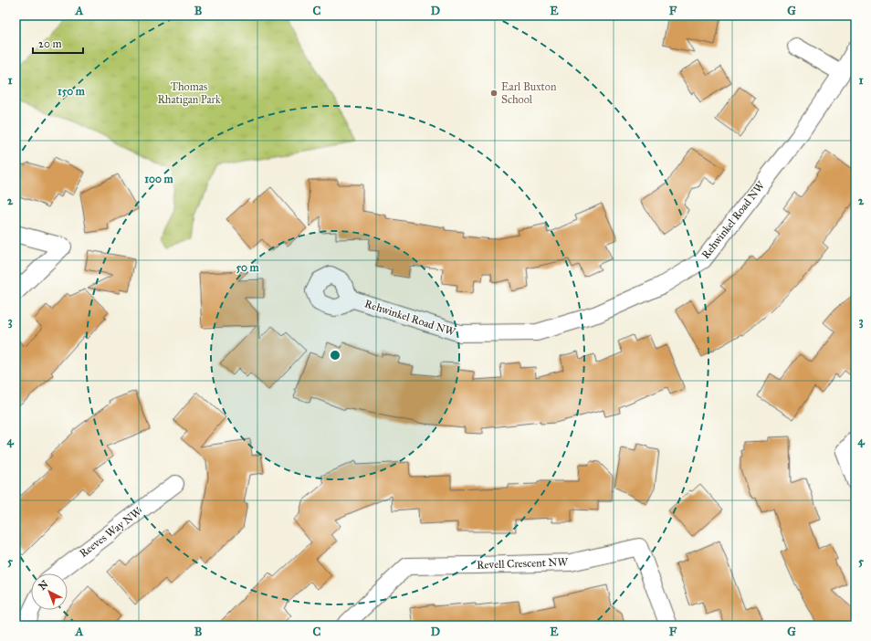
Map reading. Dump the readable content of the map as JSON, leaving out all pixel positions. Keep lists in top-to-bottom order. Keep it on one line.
{"streets":{"street":["Rehwinkel Road NW","Reeves Way NW","Revell Crescent NW"]},"parks":["Thomas Rhatigan Park"],"places":["Earl Buxton School"],"scale_bar":"20 m","north":"top left","grid":{"columns":["A","B","C","D","E","F","G"],"rows":["1","2","3","4","5"]},"rings":["150 m","100 m","50 m"]}
